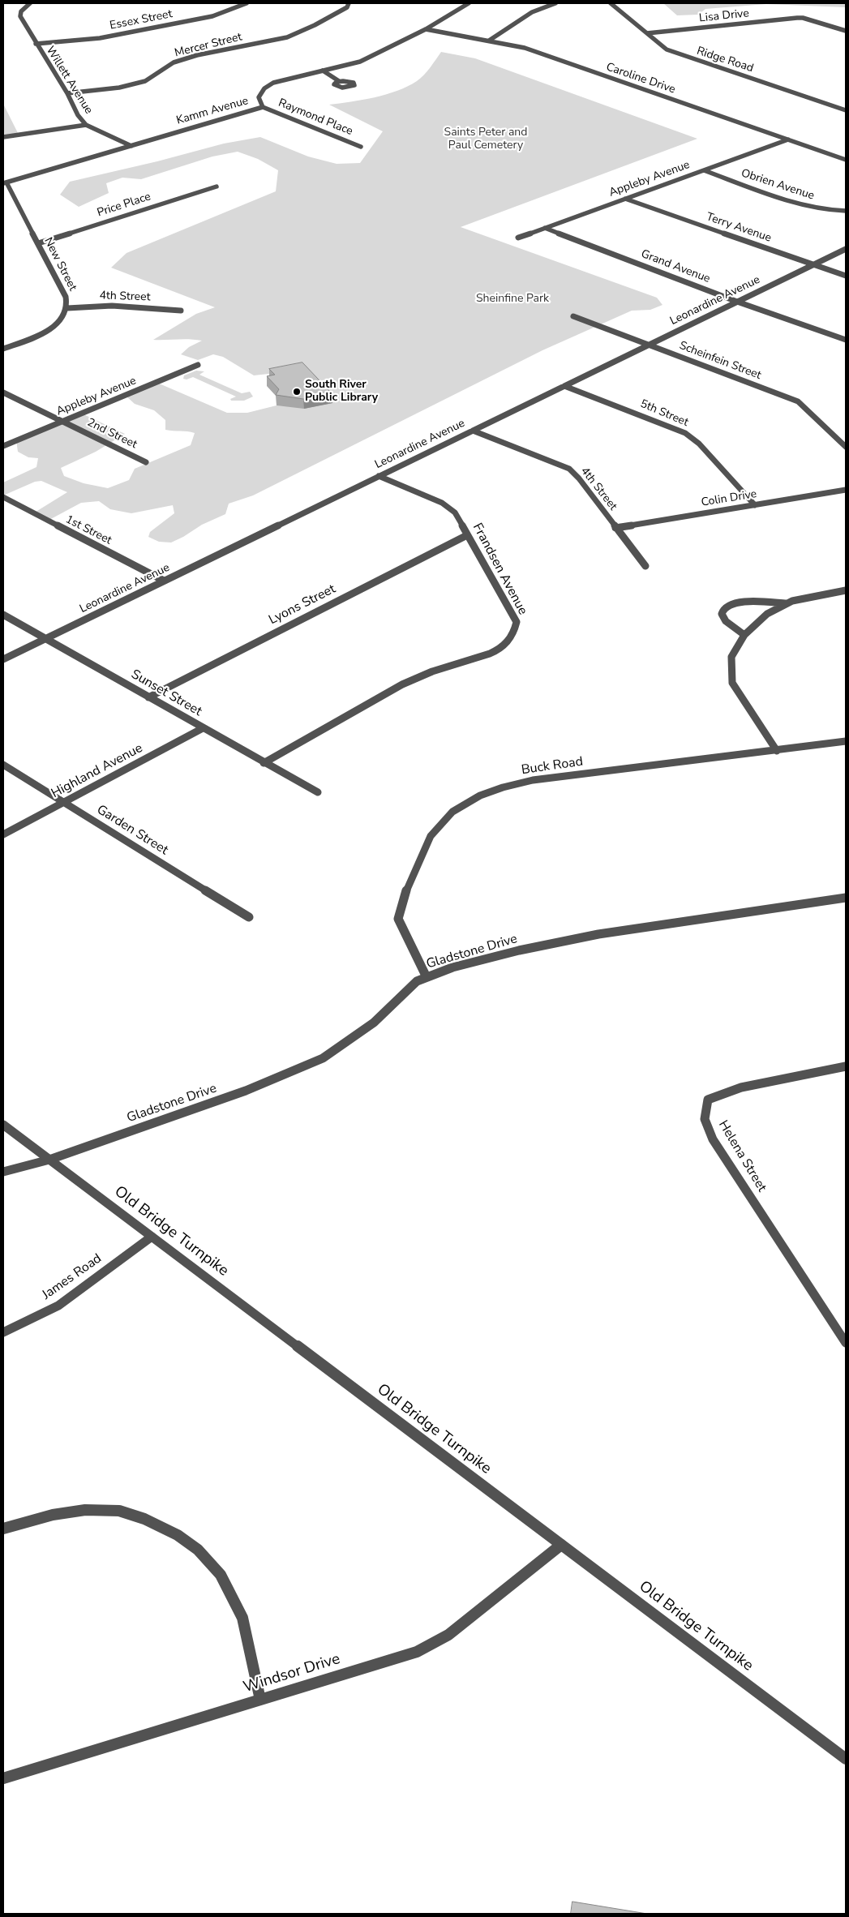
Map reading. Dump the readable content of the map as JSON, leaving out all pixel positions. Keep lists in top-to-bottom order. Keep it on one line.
{"streets":{"street":["Lisa Drive","Essex Street","Mercer Street","Ridge Road","Caroline Drive","Willett Avenue","Kamm Avenue","Raymond Place","Appleby Avenue","Obrien Avenue","Price Place","Terry Avenue","New Street","Grand Avenue","4th Street","Leonardine Avenue","Scheinfein Street","5th Street","2nd Street","Colin Drive","1st Street","Frandsen Avenue","Lyons Street","Sunset Street","Buck Road","Highland Avenue","Garden Street","Gladstone Drive","Helena Street","Old Bridge Turnpike","James Road","Windsor Drive"]},"crossings":[["Lisa Drive","Ridge Road"],["Essex Street","Willett Avenue"],["Mercer Street","Willett Avenue"],["Caroline Drive","Kamm Avenue"],["Caroline Drive","Appleby Avenue"],["Willett Avenue","Kamm Avenue"],["Kamm Avenue","Raymond Place"],["Kamm Avenue","New Street"],["Appleby Avenue","Obrien Avenue"],["Appleby Avenue","Terry Avenue"],["Appleby Avenue","Grand Avenue"],["Appleby Avenue","2nd Street"],["Price Place","New Street"],["Terry Avenue","Leonardine Avenue"],["New Street","4th Street"],["Grand Avenue","Leonardine Avenue"],["4th Street","Leonardine Avenue"],["4th Street","Colin Drive"],["Leonardine Avenue","Scheinfein Street"],["Leonardine Avenue","5th Street"],["Leonardine Avenue","1st Street"],["Leonardine Avenue","Frandsen Avenue"],["Leonardine Avenue","Sunset Street"],["5th Street","Colin Drive"],["Frandsen Avenue","Lyons Street"],["Frandsen Avenue","Sunset Street"],["Lyons Street","Sunset Street"],["Sunset Street","Highland Avenue"],["Buck Road","Gladstone Drive"],["Highland Avenue","Garden Street"],["Gladstone Drive","Old Bridge Turnpike"],["Old Bridge Turnpike","James Road"],["Old Bridge Turnpike","Windsor Drive"]],"parks":["Saints Peter and Paul Cemetery","Sheinfine Park"],"places":["South River Public Library"]}
